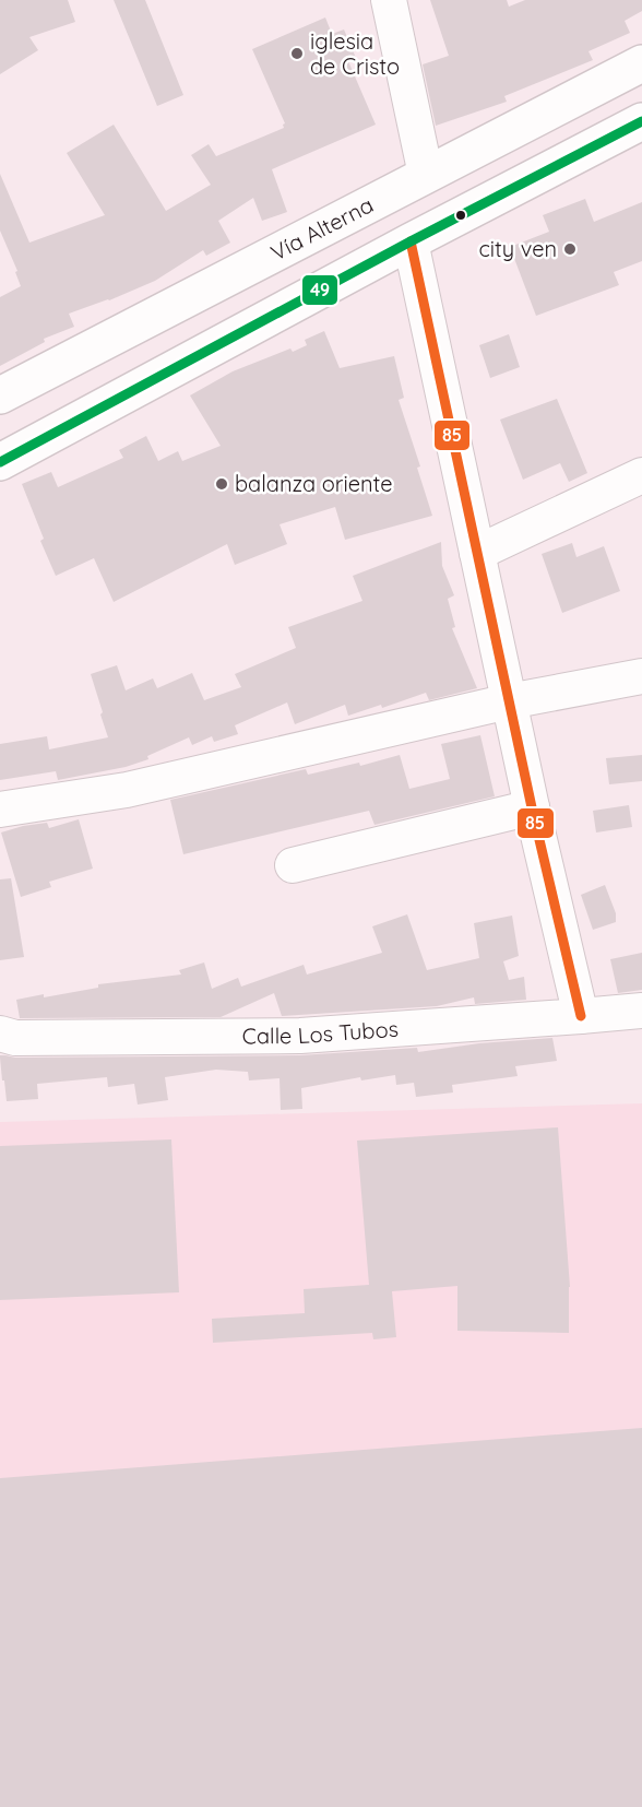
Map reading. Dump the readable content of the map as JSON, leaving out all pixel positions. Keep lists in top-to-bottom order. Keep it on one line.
{"streets":{"highway":["Vía Alterna"],"street":["Calle Los Tubos"]},"places":["iglesia de Cristo","city ven","balanza oriente"],"lines":["transit line 49","transit line 85"]}
